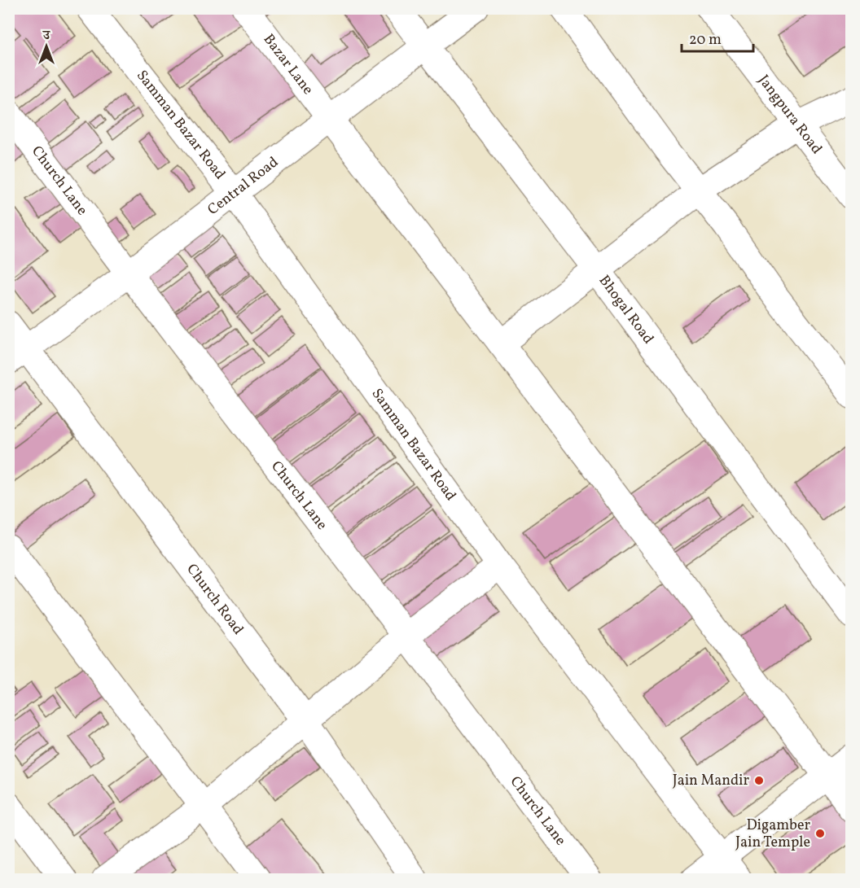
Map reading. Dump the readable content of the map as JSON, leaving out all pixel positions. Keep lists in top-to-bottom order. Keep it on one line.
{"streets":{"street":["Bazar Lane","Jangpura Road","Samman Bazar Road","Church Lane","Central Road","Bhogal Road","Church Road"]},"crossings":[["Bazar Lane","Central Road"],["Samman Bazar Road","Central Road"],["Church Lane","Central Road"],["Central Road","Bhogal Road"],["Central Road","Church Road"]],"places":["Jain Mandir","Digamber Jain Temple"],"scale_bar":"20 m","north":"top"}
